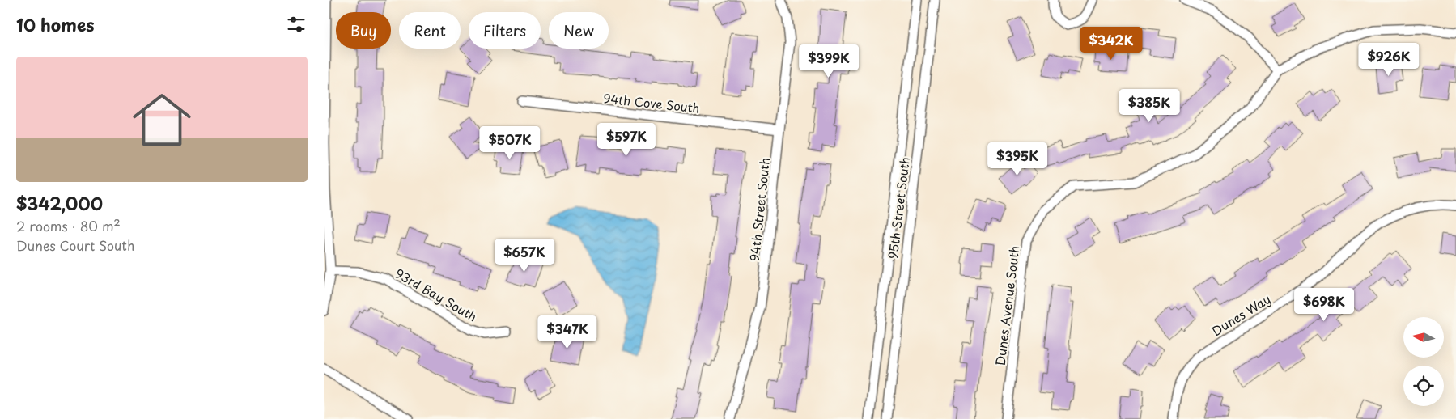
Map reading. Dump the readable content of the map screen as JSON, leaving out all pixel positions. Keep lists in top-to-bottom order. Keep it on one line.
{"streets":{"street":["94th Cove South","95th Street South","94th Street South","93rd Bay South","Dunes Avenue South","Dunes Way"]},"crossings":[["94th Cove South","94th Street South"]],"north":"left","page":{"heading":"10 homes","chip":["Buy","Rent","Filters","New"],"price":["$342K","$926K","$399K","$385K","$597K","$507K","$395K","$657K","$698K","$347K"],"list":[{"name":"$342,000","note":"2 rooms · 80 m² · Dunes Court South"}]}}
